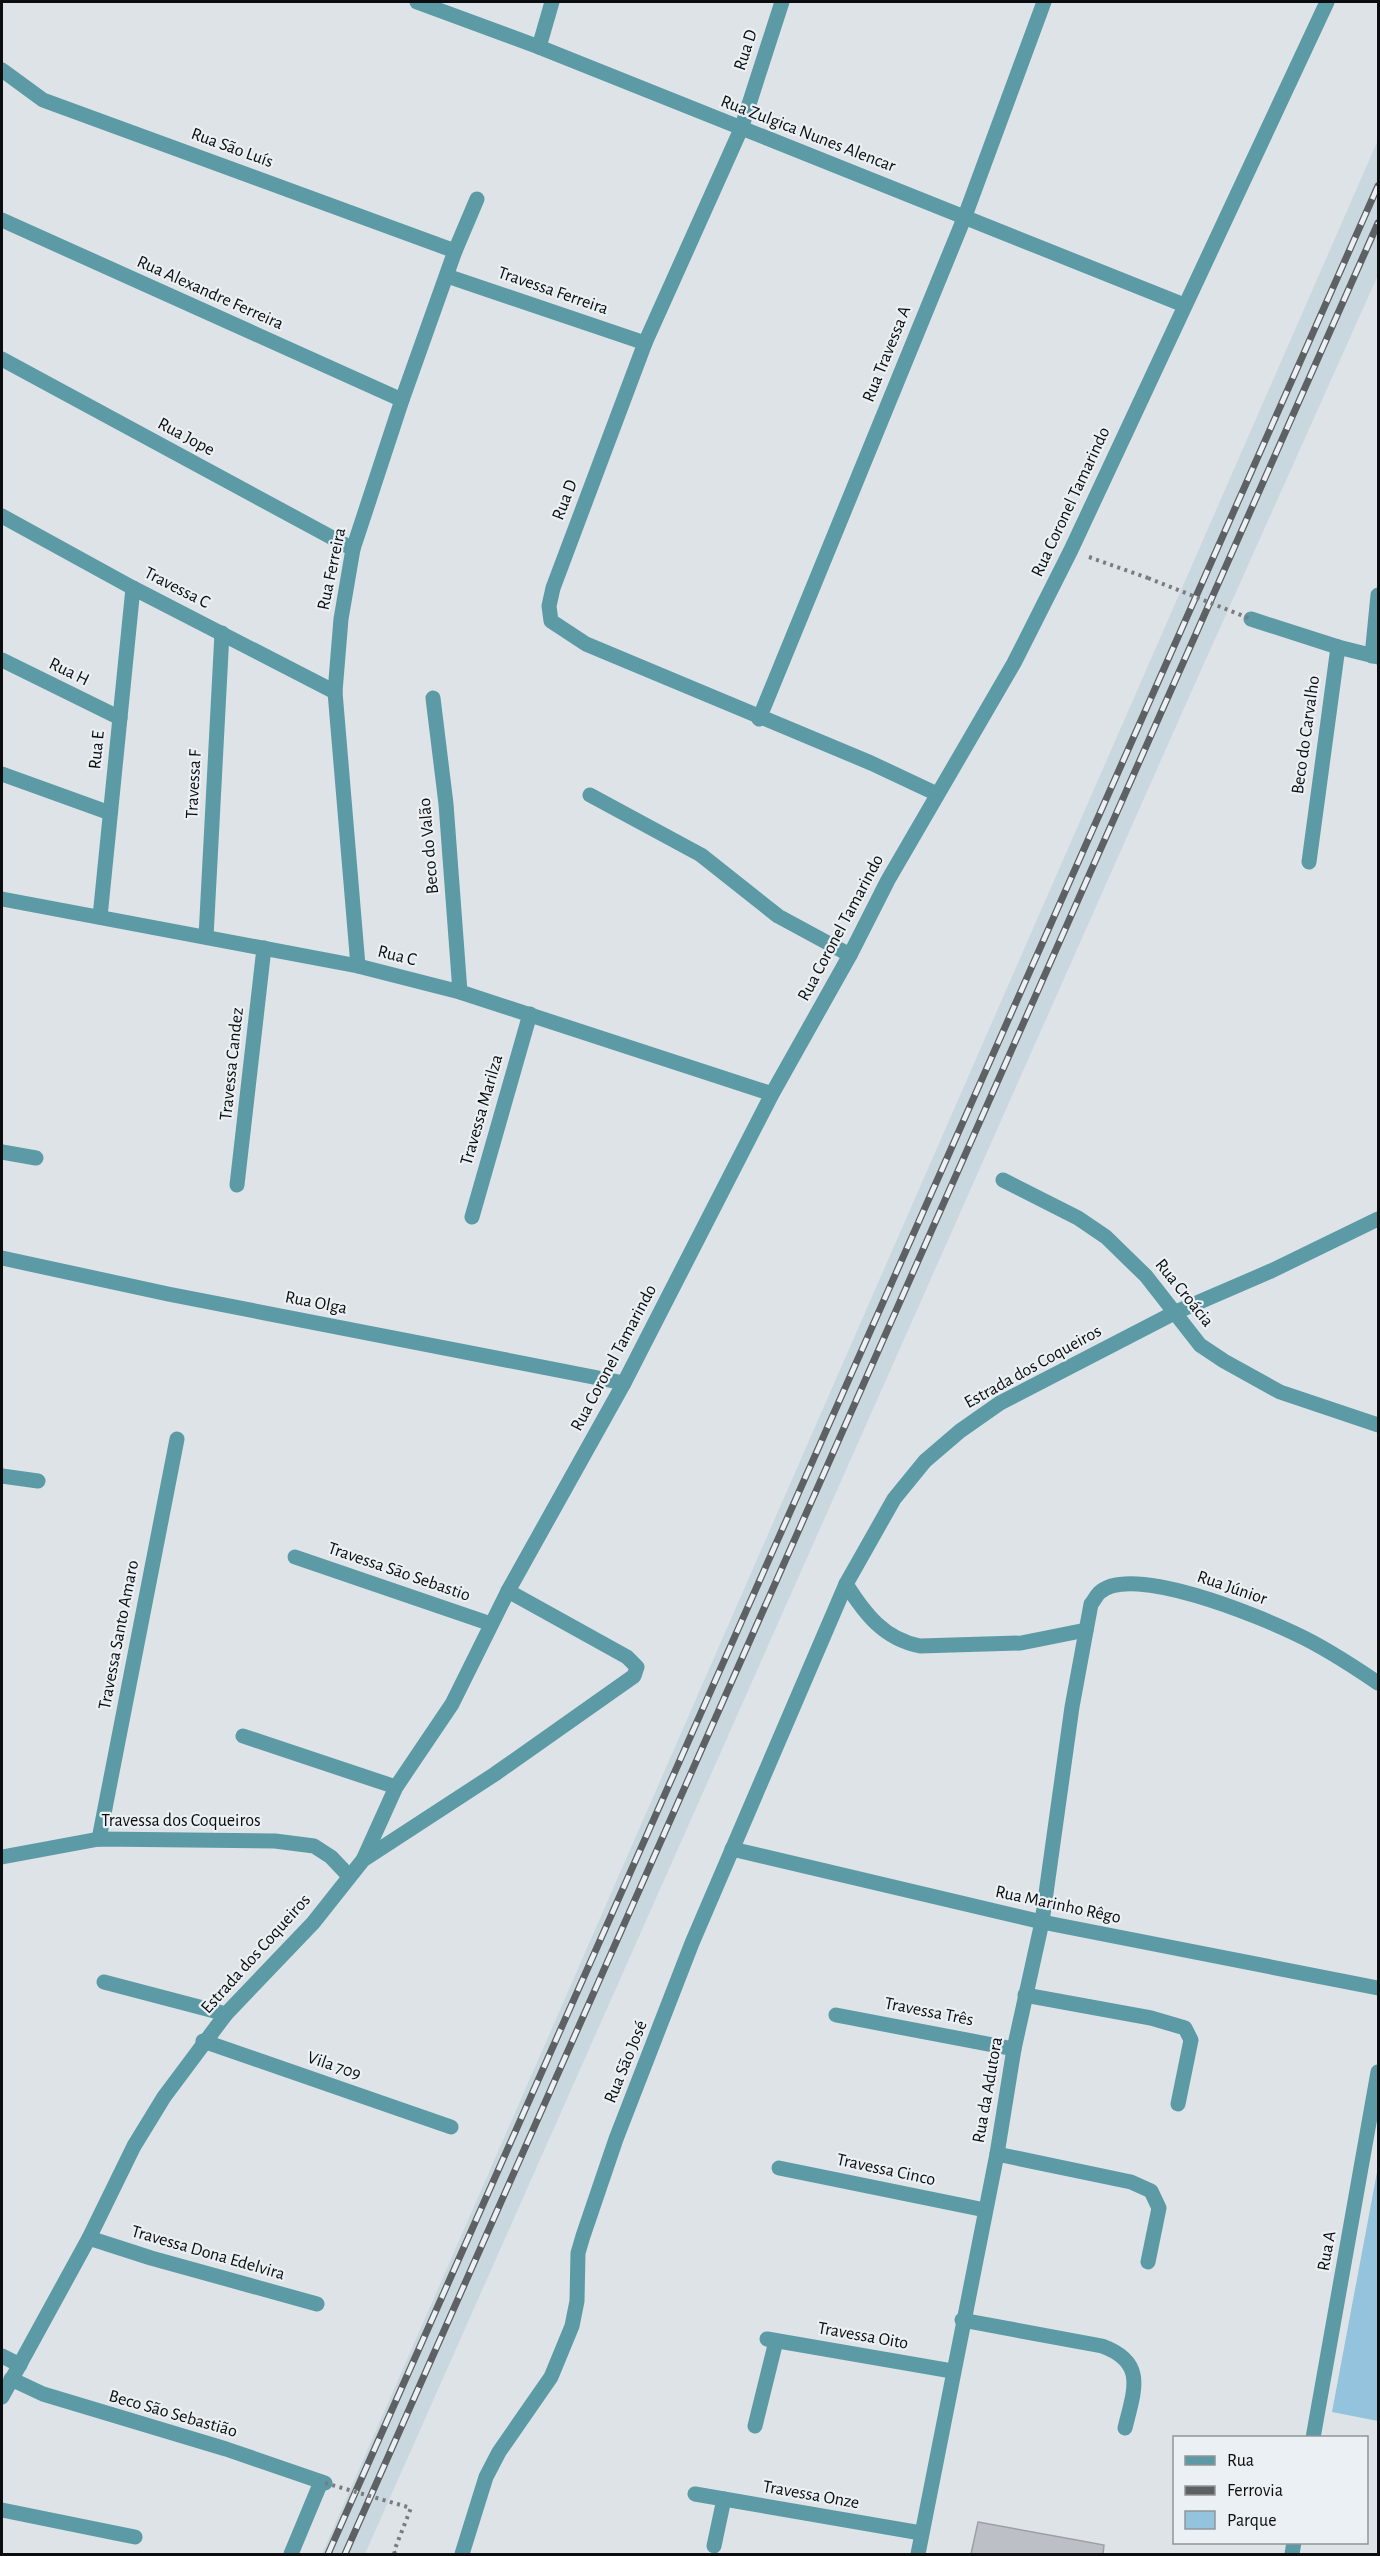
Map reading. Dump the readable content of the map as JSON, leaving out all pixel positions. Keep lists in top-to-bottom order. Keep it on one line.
{"streets":{"street":["Rua D","Rua Zulgica Nunes Alencar","Rua São Luís","Travessa Ferreira","Rua Alexandre Ferreira","Rua Travessa A","Rua Jope","Rua Coronel Tamarindo","Rua Ferreira","Travessa C","Rua H","Beco do Carvalho","Rua E","Travessa F","Beco do Valão","Rua C","Travessa Candez","Travessa Marilza","Rua Croácia","Rua Olga","Estrada dos Coqueiros","Travessa Sāo Sebastio","Rua Júnior","Travessa Santo Amaro","Travessa dos Coqueiros","Rua Marinho Rêgo","Travessa Três","Rua São José","Vila 709","Rua da Adutora","Travessa Cinco","Rua A","Travessa Dona Edelvira","Travessa Oito","Beco São Sebastião","Travessa Onze"]},"crossings":[["Rua D","Rua Zulgica Nunes Alencar"],["Rua D","Travessa Ferreira"],["Rua D","Rua Travessa A"],["Rua D","Rua Coronel Tamarindo"],["Rua Zulgica Nunes Alencar","Rua Travessa A"],["Rua Zulgica Nunes Alencar","Rua Coronel Tamarindo"],["Rua São Luís","Rua Ferreira"],["Travessa Ferreira","Rua Ferreira"],["Rua Alexandre Ferreira","Rua Ferreira"],["Rua Jope","Rua Ferreira"],["Rua Coronel Tamarindo","Rua C"],["Rua Coronel Tamarindo","Rua Olga"],["Rua Coronel Tamarindo","Estrada dos Coqueiros"],["Rua Coronel Tamarindo","Travessa Sāo Sebastio"],["Rua Ferreira","Travessa C"],["Rua Ferreira","Rua C"],["Travessa C","Rua E"],["Travessa C","Travessa F"],["Rua H","Rua E"],["Rua E","Rua C"],["Travessa F","Rua C"],["Beco do Valão","Rua C"],["Rua C","Travessa Candez"],["Rua C","Travessa Marilza"],["Rua Croácia","Estrada dos Coqueiros"],["Estrada dos Coqueiros","Travessa dos Coqueiros"],["Estrada dos Coqueiros","Rua São José"],["Estrada dos Coqueiros","Vila 709"],["Estrada dos Coqueiros","Travessa Dona Edelvira"],["Estrada dos Coqueiros","Beco São Sebastião"],["Rua Júnior","Rua da Adutora"],["Travessa Santo Amaro","Travessa dos Coqueiros"],["Rua Marinho Rêgo","Rua São José"],["Rua Marinho Rêgo","Rua da Adutora"],["Travessa Três","Rua da Adutora"],["Rua da Adutora","Travessa Cinco"],["Rua da Adutora","Travessa Oito"],["Rua da Adutora","Travessa Onze"]],"legend":["Rua","Ferrovia","Parque"]}
